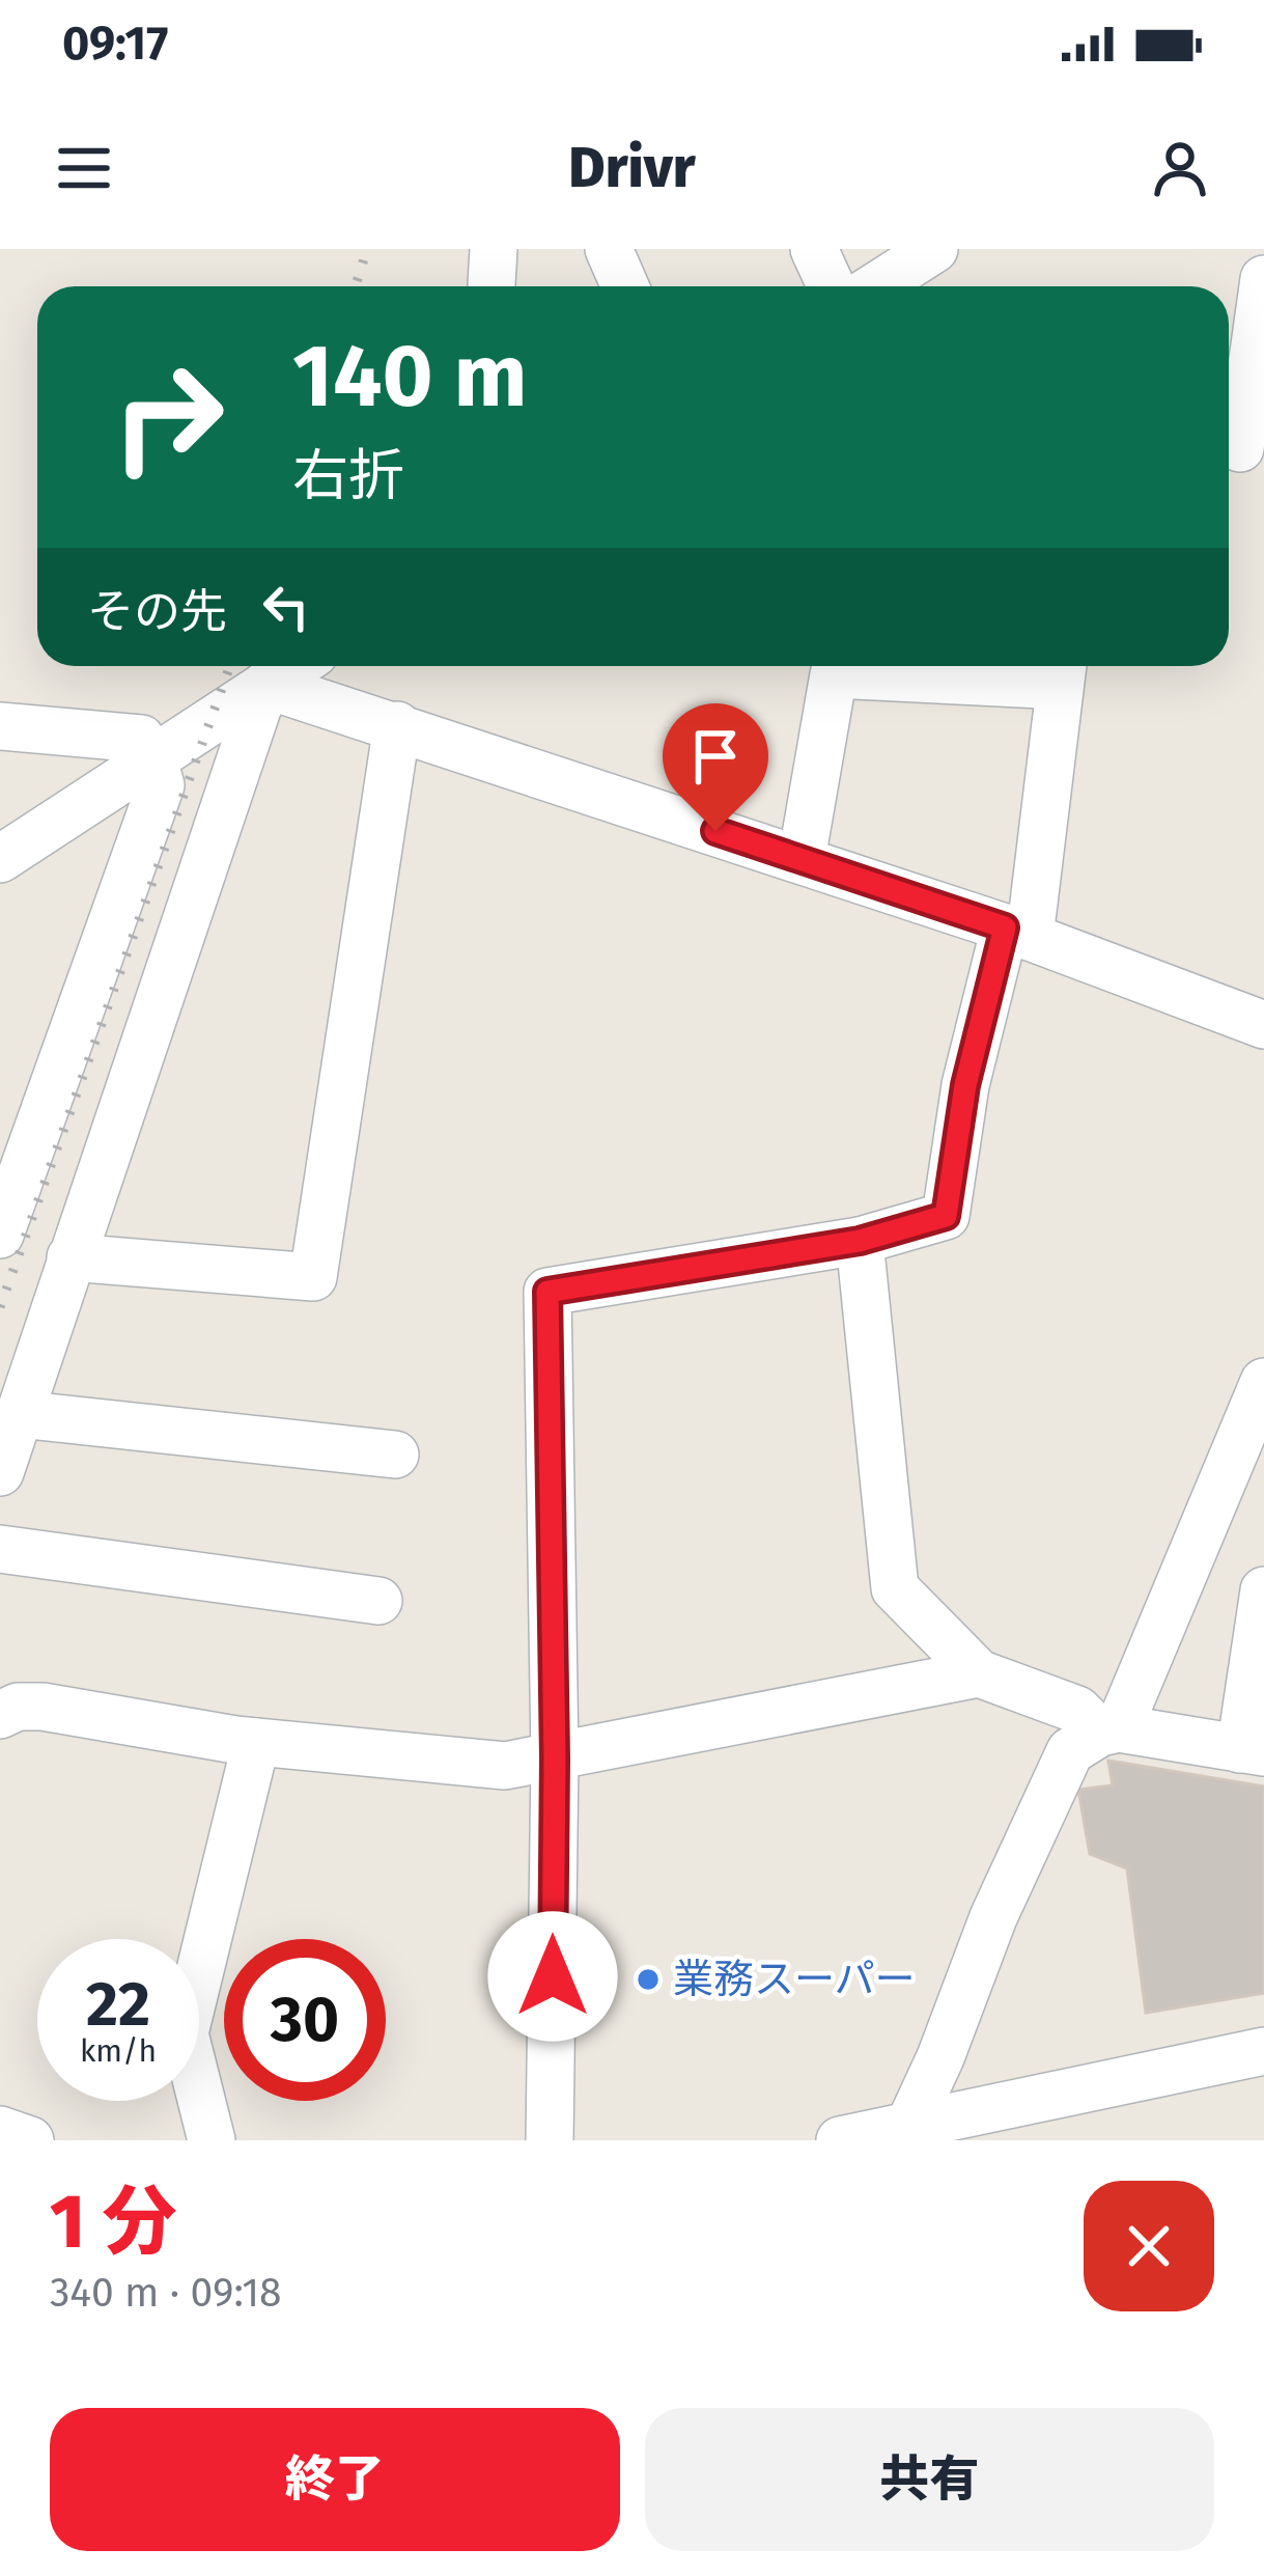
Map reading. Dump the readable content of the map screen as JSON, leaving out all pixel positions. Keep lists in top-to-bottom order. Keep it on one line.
{"places":["業務スーパー"],"page":{"status":"09:17","header":"Drivr","turn":["140 m","右折"],"then":"その先","speed":"22 km/h","limit":"30","heading":["1 分","340 m · 09:18"],"buttons":["終了","共有"]}}
